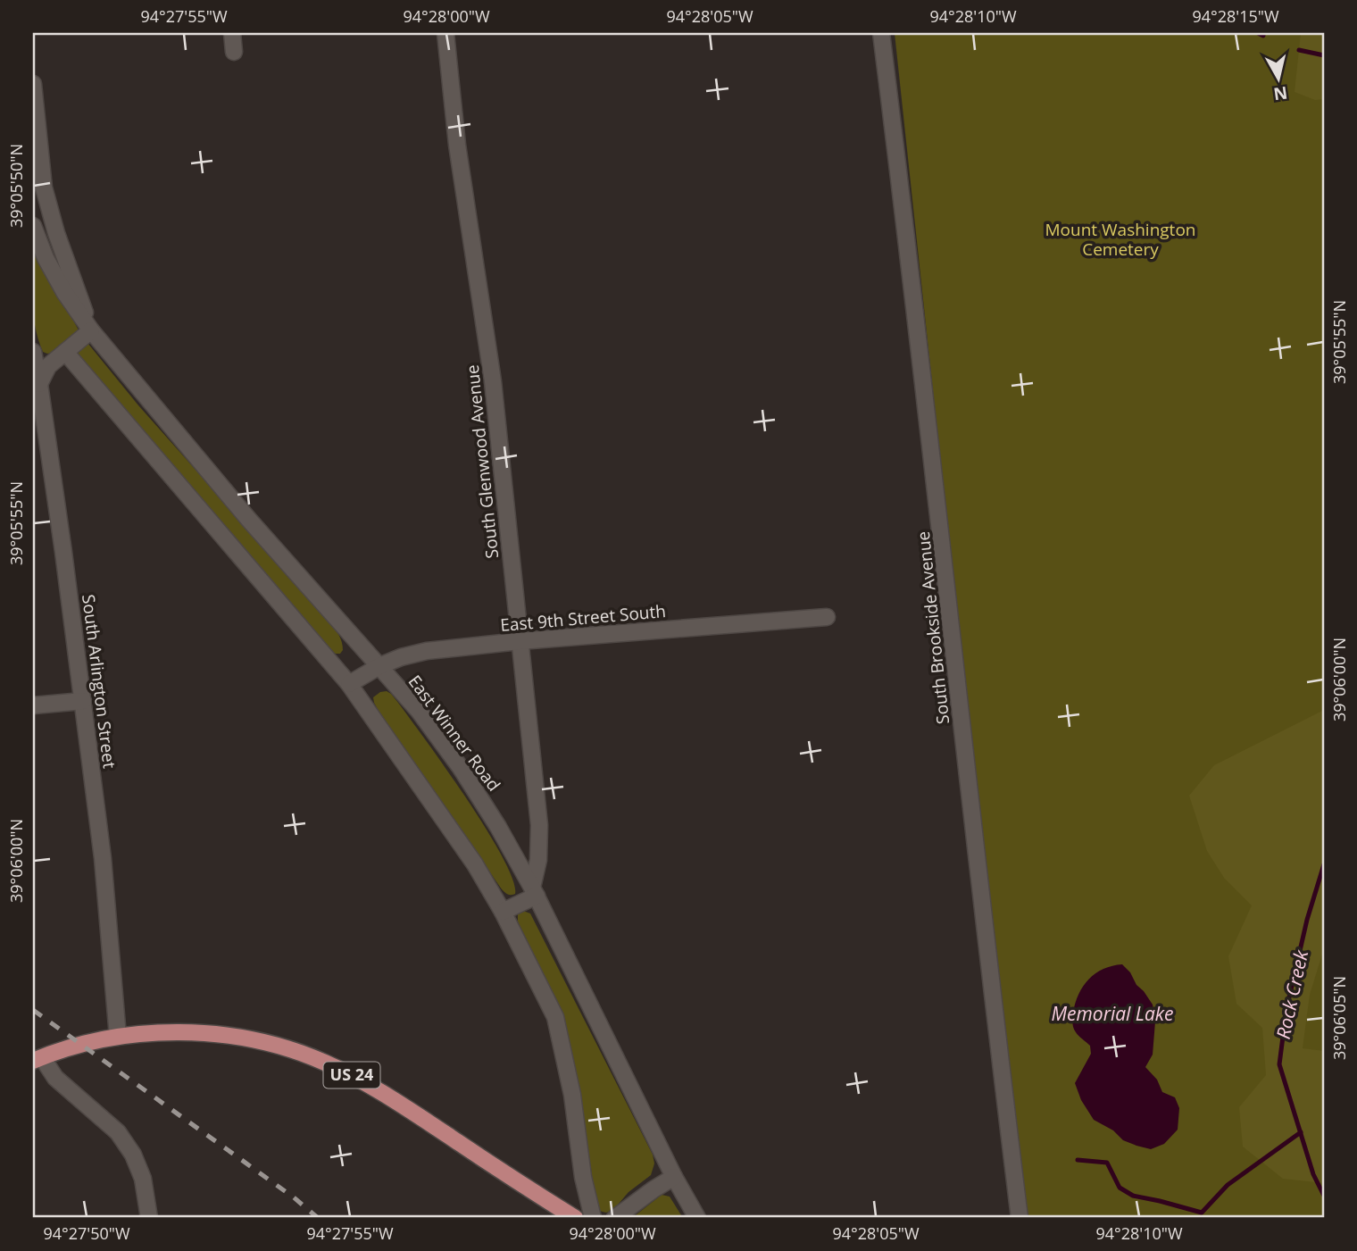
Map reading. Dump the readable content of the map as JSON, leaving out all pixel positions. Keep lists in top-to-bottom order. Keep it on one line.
{"streets":{"main road":["US 24"],"street":["South Glenwood Avenue","East 9th Street South","South Brookside Avenue","South Arlington Street","East Winner Road"]},"crossings":[["South Glenwood Avenue","East 9th Street South"],["South Glenwood Avenue","East Winner Road"],["East 9th Street South","East Winner Road"],["South Arlington Street","US 24"]],"water":["Rock Creek","Memorial Lake"],"parks":["Mount Washington Cemetery"],"north":"bottom","coordinates":["94°27'55\"W","94°28'00\"W","94°28'05\"W","94°28'10\"W","94°28'15\"W","39°05'50\"N","39°05'55\"N","39°06'00\"N","39°06'05\"N","94°27'50\"W"]}
